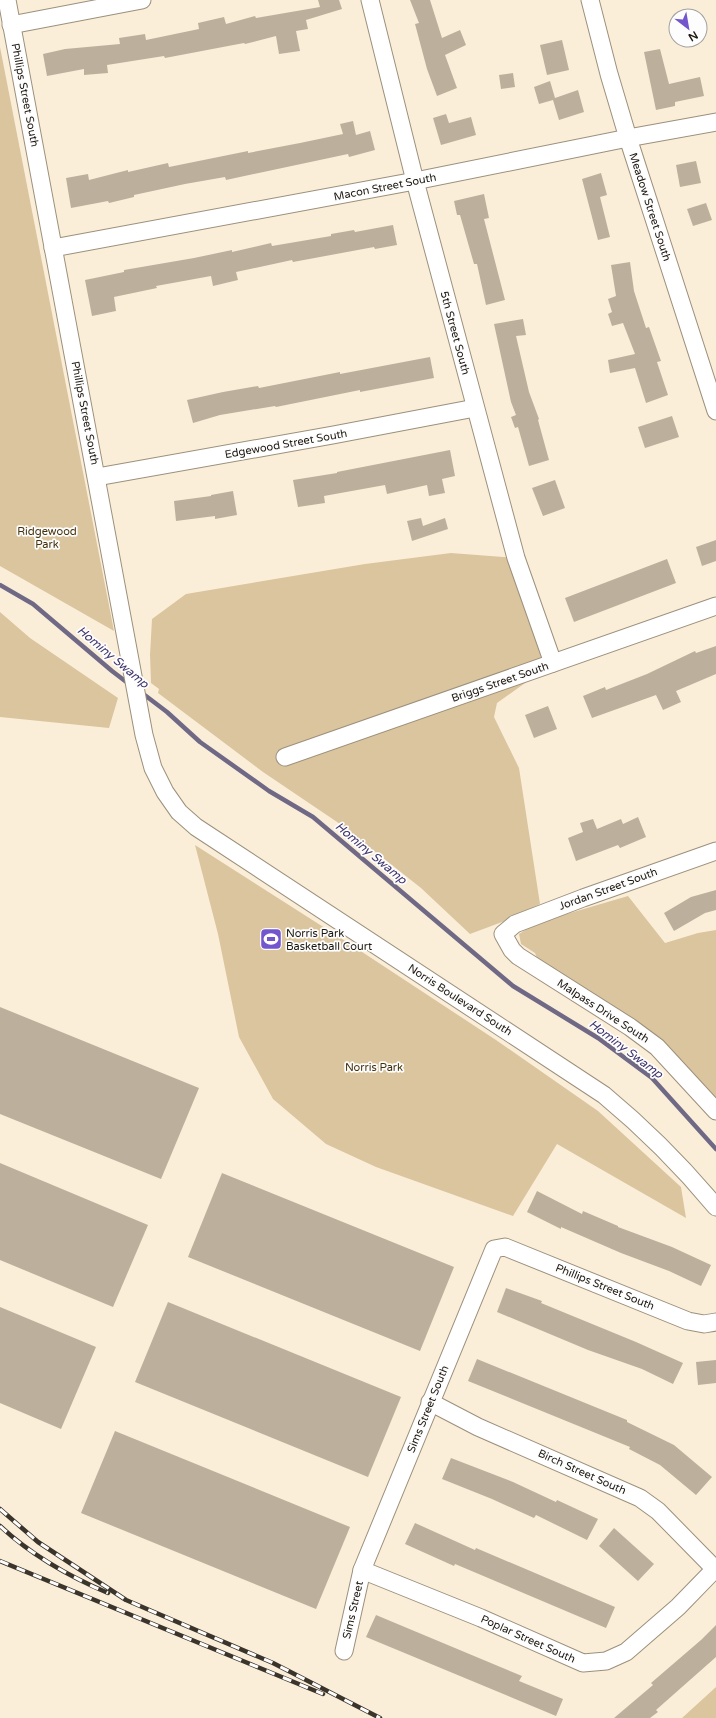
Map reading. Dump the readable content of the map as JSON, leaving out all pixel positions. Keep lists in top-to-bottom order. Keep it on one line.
{"streets":{"street":["Phillips Street South","Macon Street South","Meadow Street South","5th Street South","Edgewood Street South","Briggs Street South","Jordan Street South","Norris Boulevard South","Malpass Drive South","Sims Street South","Birch Street South","Sims Street","Poplar Street South"]},"crossings":[["Phillips Street South","Macon Street South"],["Phillips Street South","Edgewood Street South"],["Phillips Street South","Norris Boulevard South"],["Phillips Street South","Sims Street South"],["Macon Street South","Meadow Street South"],["Macon Street South","5th Street South"],["5th Street South","Edgewood Street South"],["5th Street South","Briggs Street South"],["Jordan Street South","Malpass Drive South"],["Sims Street South","Birch Street South"],["Sims Street South","Sims Street"],["Sims Street South","Poplar Street South"],["Birch Street South","Poplar Street South"],["Sims Street","Poplar Street South"]],"water":["Hominy Swamp"],"parks":["Ridgewood Park","Norris Park"],"places":{"sports":["Norris Park Basketball Court"]},"north":"bottom right"}
